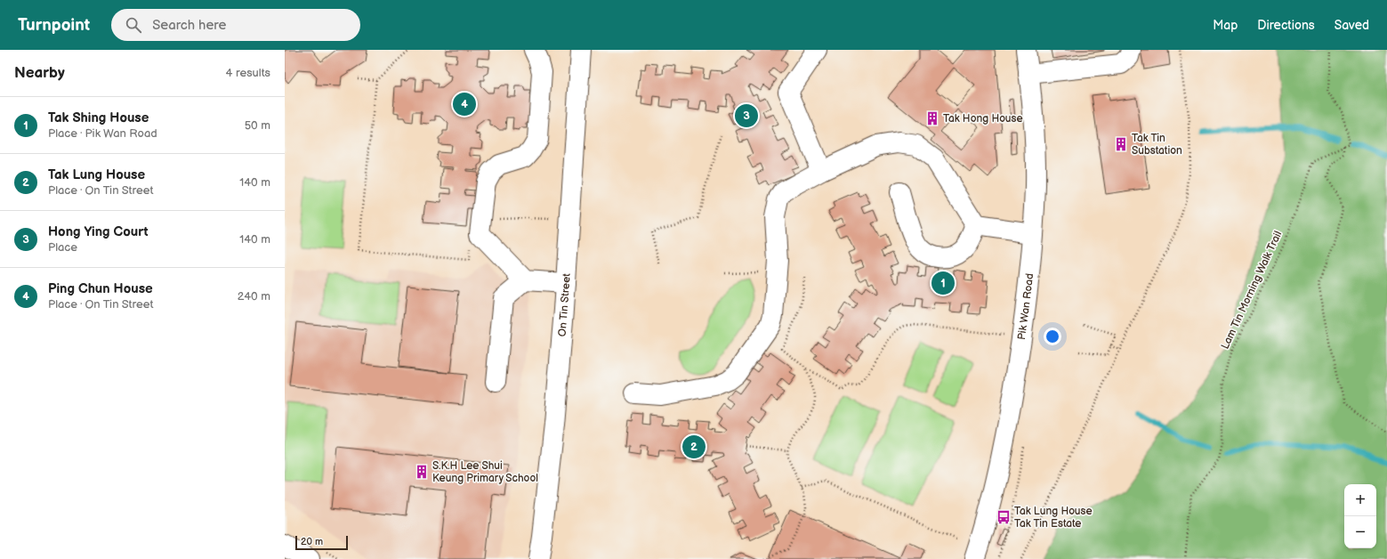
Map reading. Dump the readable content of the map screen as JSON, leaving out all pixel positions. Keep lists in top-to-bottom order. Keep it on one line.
{"streets":{"street":["On Tin Street","Pik Wan Road"],"path":["Lam Tin Morning Walk Trail"]},"places":{"building":["Tak Hong House","Tak Tin Substation","S.K.H Lee Shui Keung Primary School"],"bus stop":["Tak Lung House Tak Tin Estate"]},"scale_bar":"20 m","page":{"header":"Turnpoint","search":"Search here","nav":["Map","Directions","Saved"],"heading":["Nearby","4 results"],"pins":["4","3","1","2"],"list":[{"mark":"1","name":"Tak Shing House","note":"Place · Pik Wan Road","value":"50 m"},{"mark":"2","name":"Tak Lung House","note":"Place · On Tin Street","value":"140 m"},{"mark":"3","name":"Hong Ying Court","note":"Place","value":"140 m"},{"mark":"4","name":"Ping Chun House","note":"Place · On Tin Street","value":"240 m"}],"map_buttons":["+","−"],"scale":"20 m"}}
